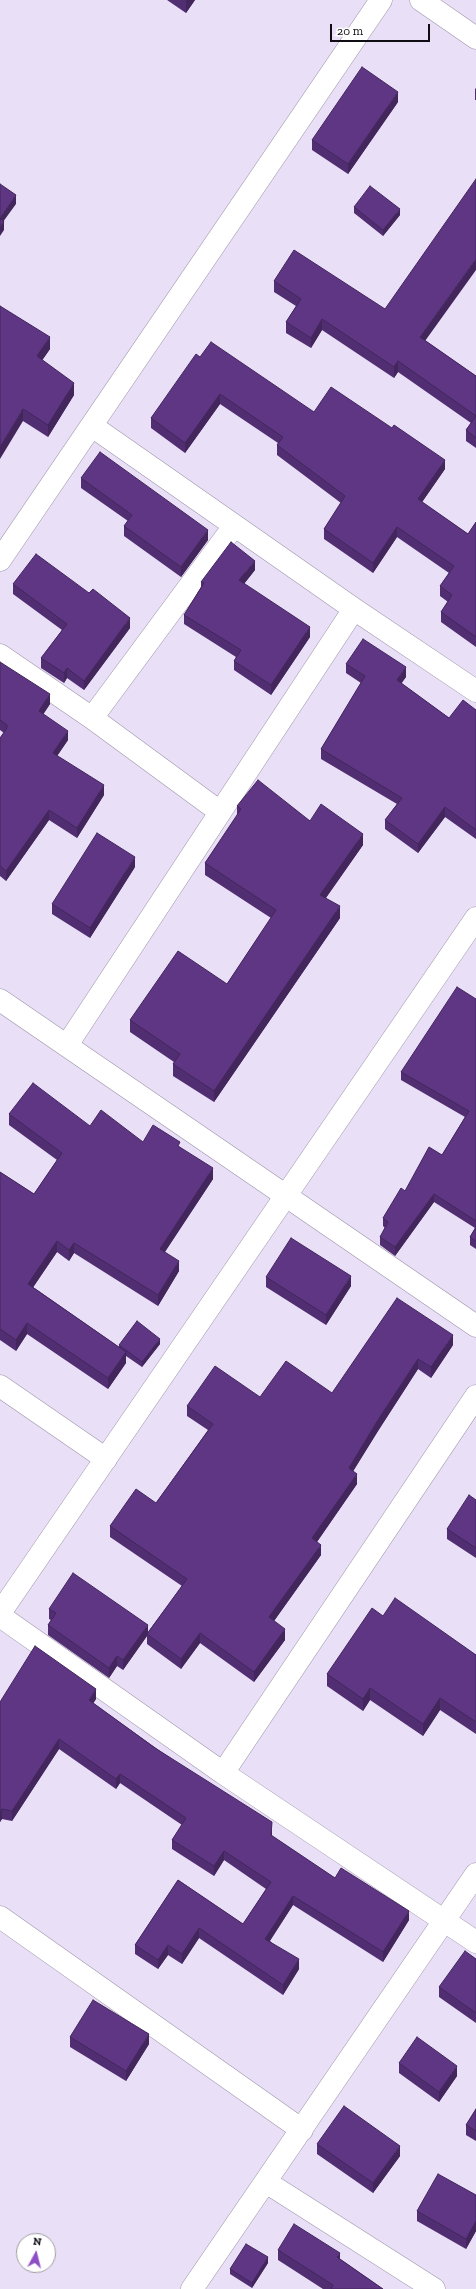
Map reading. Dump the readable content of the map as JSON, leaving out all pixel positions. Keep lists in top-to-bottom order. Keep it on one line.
{"scale_bar":"20 m","north":"top"}
